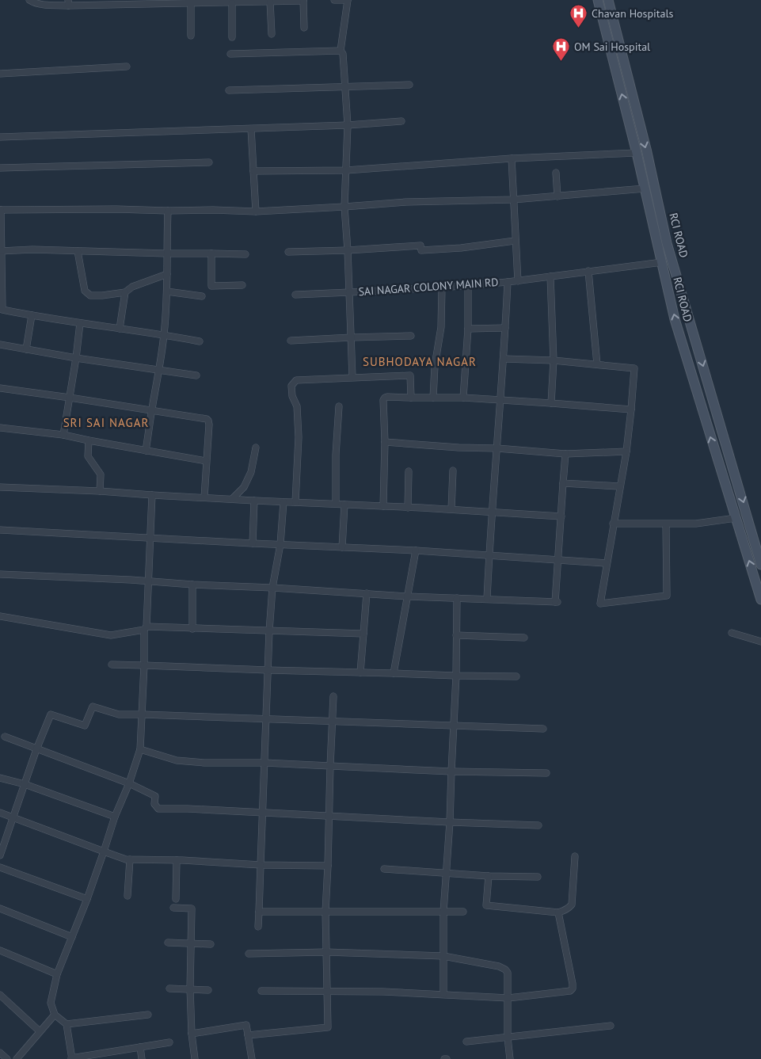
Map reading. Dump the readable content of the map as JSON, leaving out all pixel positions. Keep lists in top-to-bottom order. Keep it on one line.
{"streets":{"main road":["RCI ROAD"],"street":["SAI NAGAR COLONY MAIN RD"]},"crossings":[["RCI ROAD","SAI NAGAR COLONY MAIN RD"]],"districts":["SUBHODAYA NAGAR","SRI SAI NAGAR"],"places":{"hospital":["Chavan Hospitals","OM Sai Hospital"]}}
